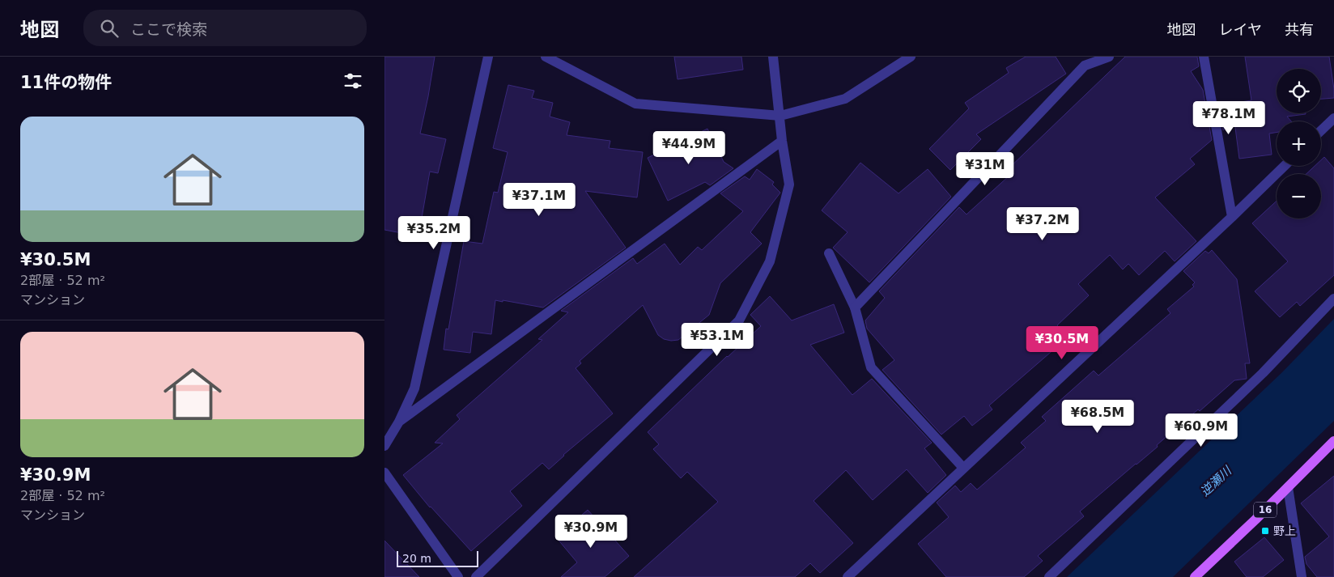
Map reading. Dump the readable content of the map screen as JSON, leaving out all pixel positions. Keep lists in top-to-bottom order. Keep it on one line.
{"streets":{"main road":["16"]},"water":["逆瀬川"],"places":{"transit":["野上"]},"scale_bar":"20 m","page":{"header":"地図","search":"ここで検索","nav":["地図","レイヤ","共有"],"heading":"11件の物件","map_buttons":["+","−"],"price":["¥78.1M","¥44.9M","¥31M","¥37.1M","¥37.2M","¥35.2M","¥53.1M","¥30.5M","¥68.5M","¥60.9M","¥30.9M"],"list":[{"name":"¥30.5M","note":"2部屋 · 52 m² · マンション"},{"name":"¥30.9M","note":"2部屋 · 52 m² · マンション"}],"scale":"20 m"}}
